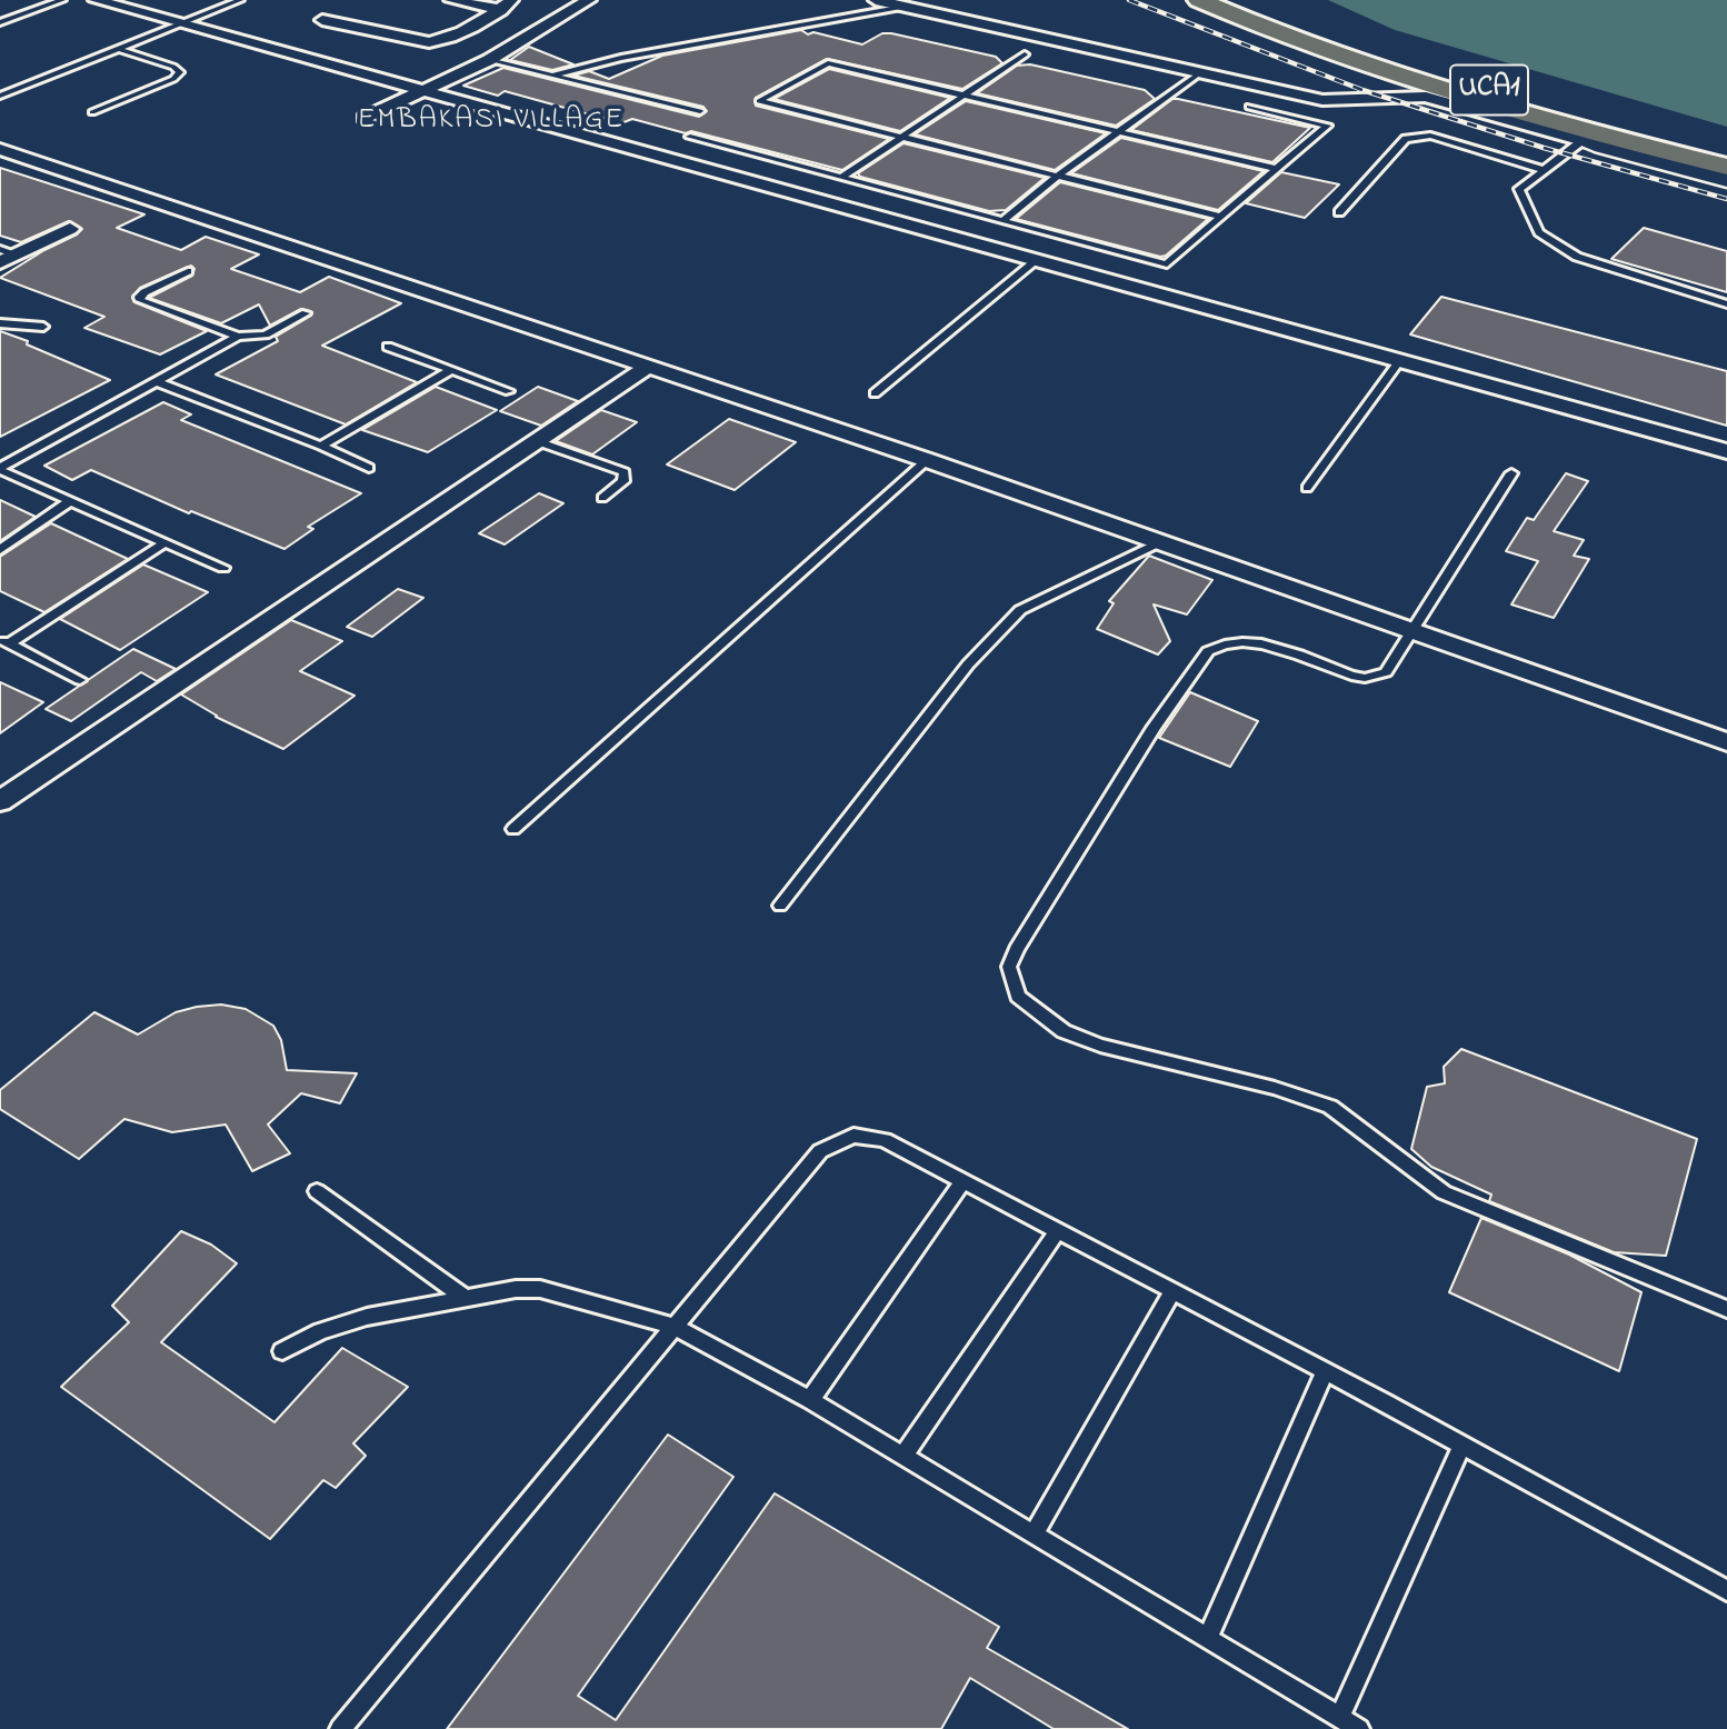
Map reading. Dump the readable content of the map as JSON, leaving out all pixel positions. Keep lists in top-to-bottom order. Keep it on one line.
{"streets":{"main road":["UCA1"]},"districts":["EMBAKASI VILLAGE"]}
